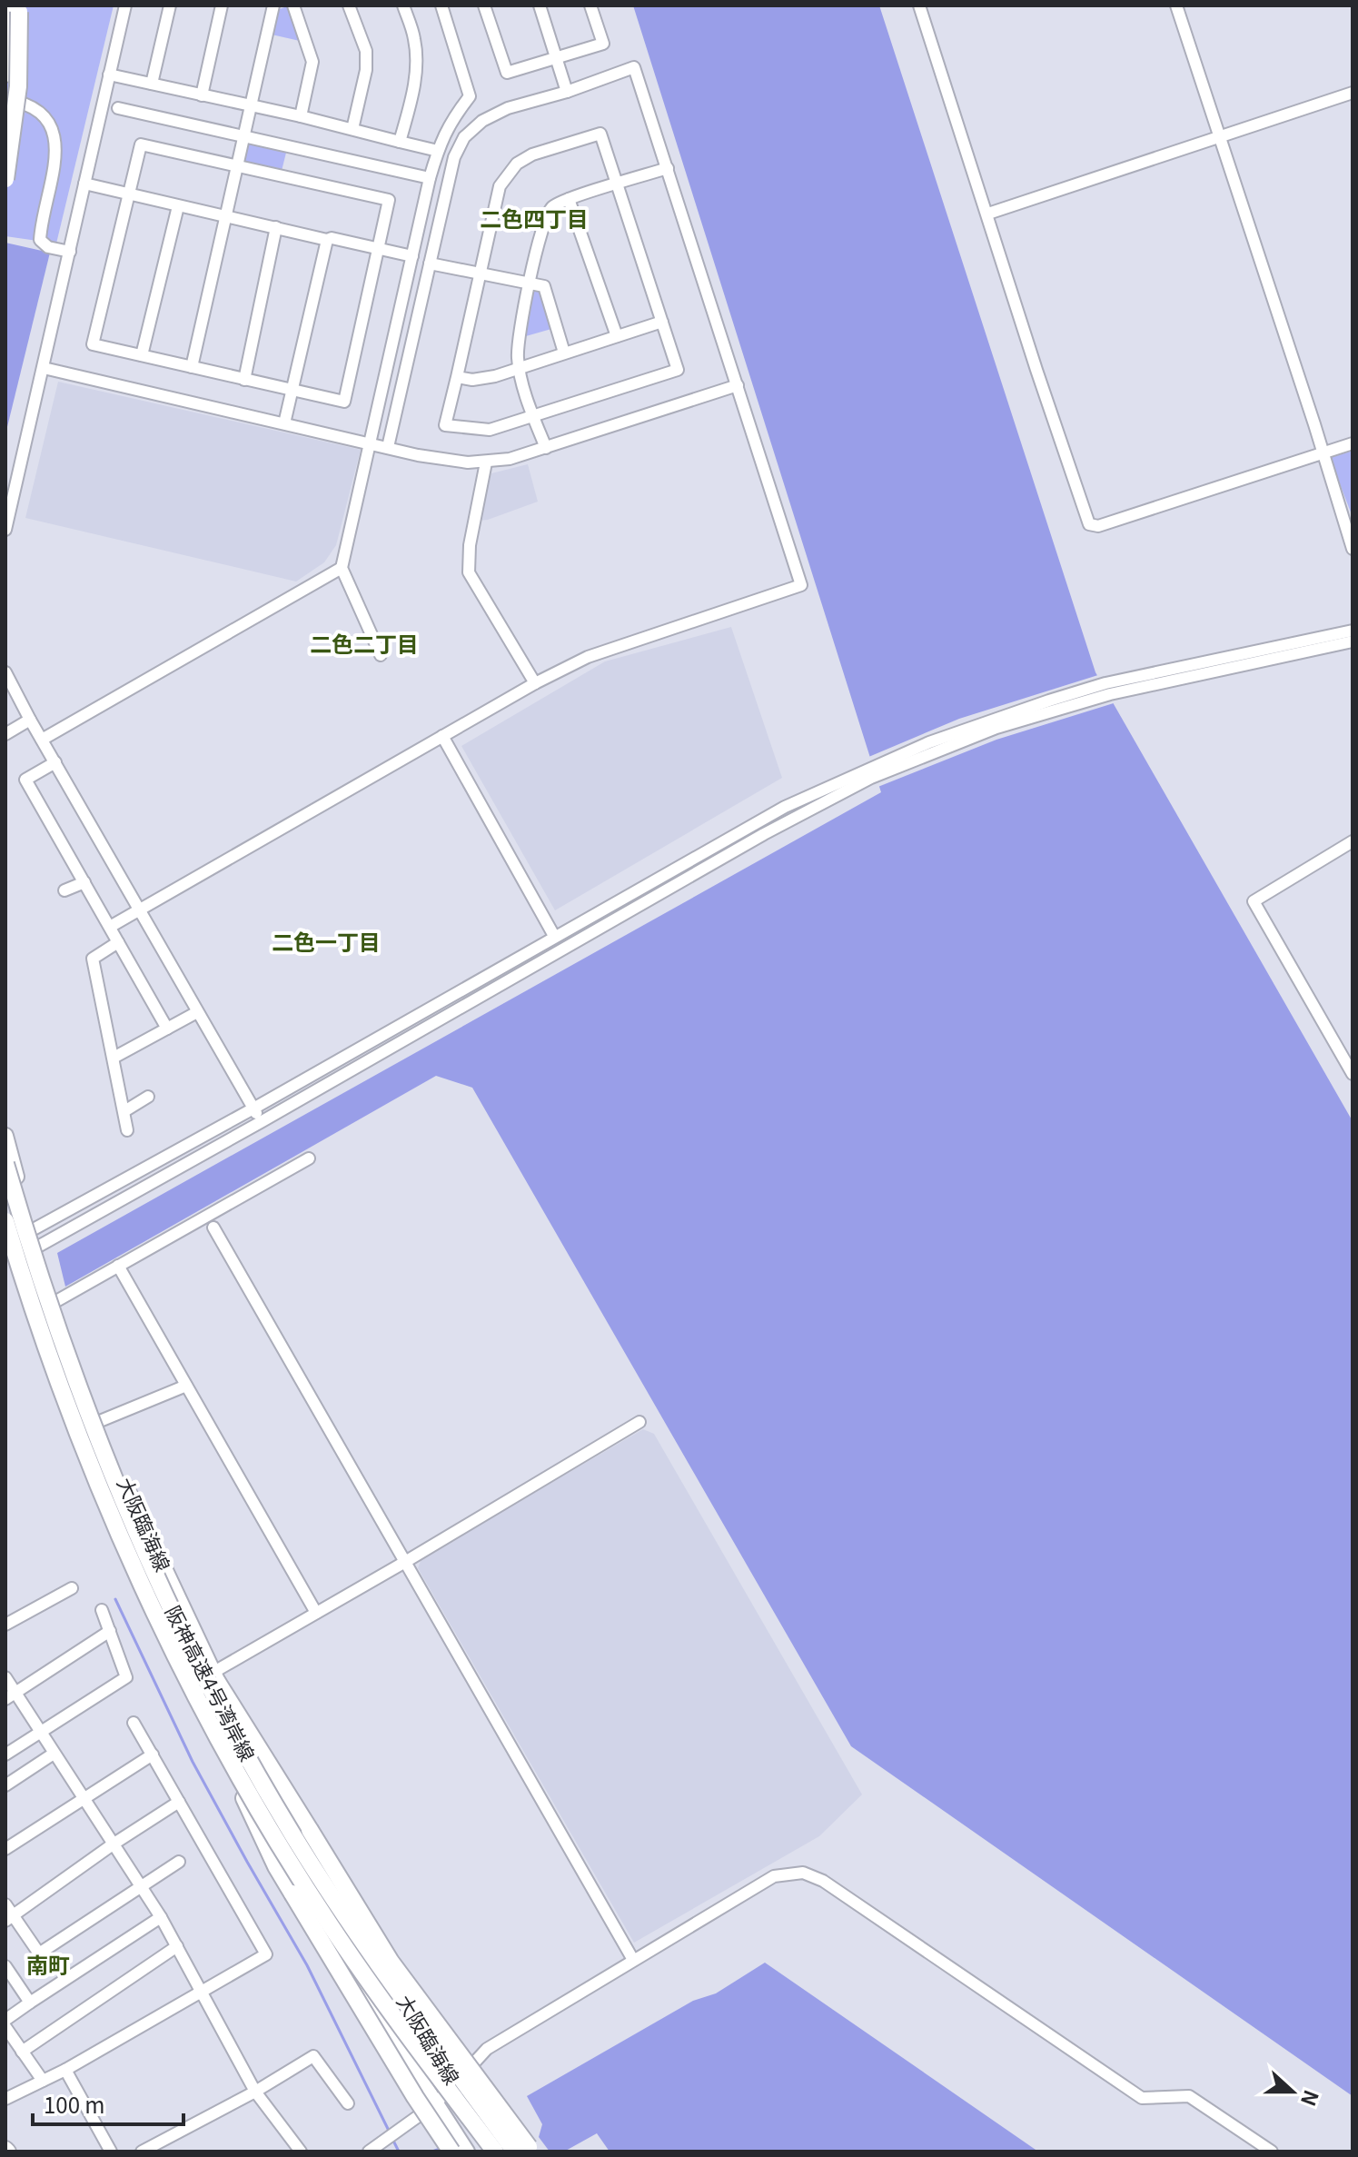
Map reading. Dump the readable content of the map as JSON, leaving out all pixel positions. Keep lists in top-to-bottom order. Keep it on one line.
{"streets":{"highway":["阪神高速4号湾岸線"],"main road":["大阪臨海線"]},"crossings":[["大阪臨海線","阪神高速4号湾岸線"]],"districts":["二色四丁目","二色二丁目","二色一丁目","南町"],"scale_bar":"100 m","north":"right"}
